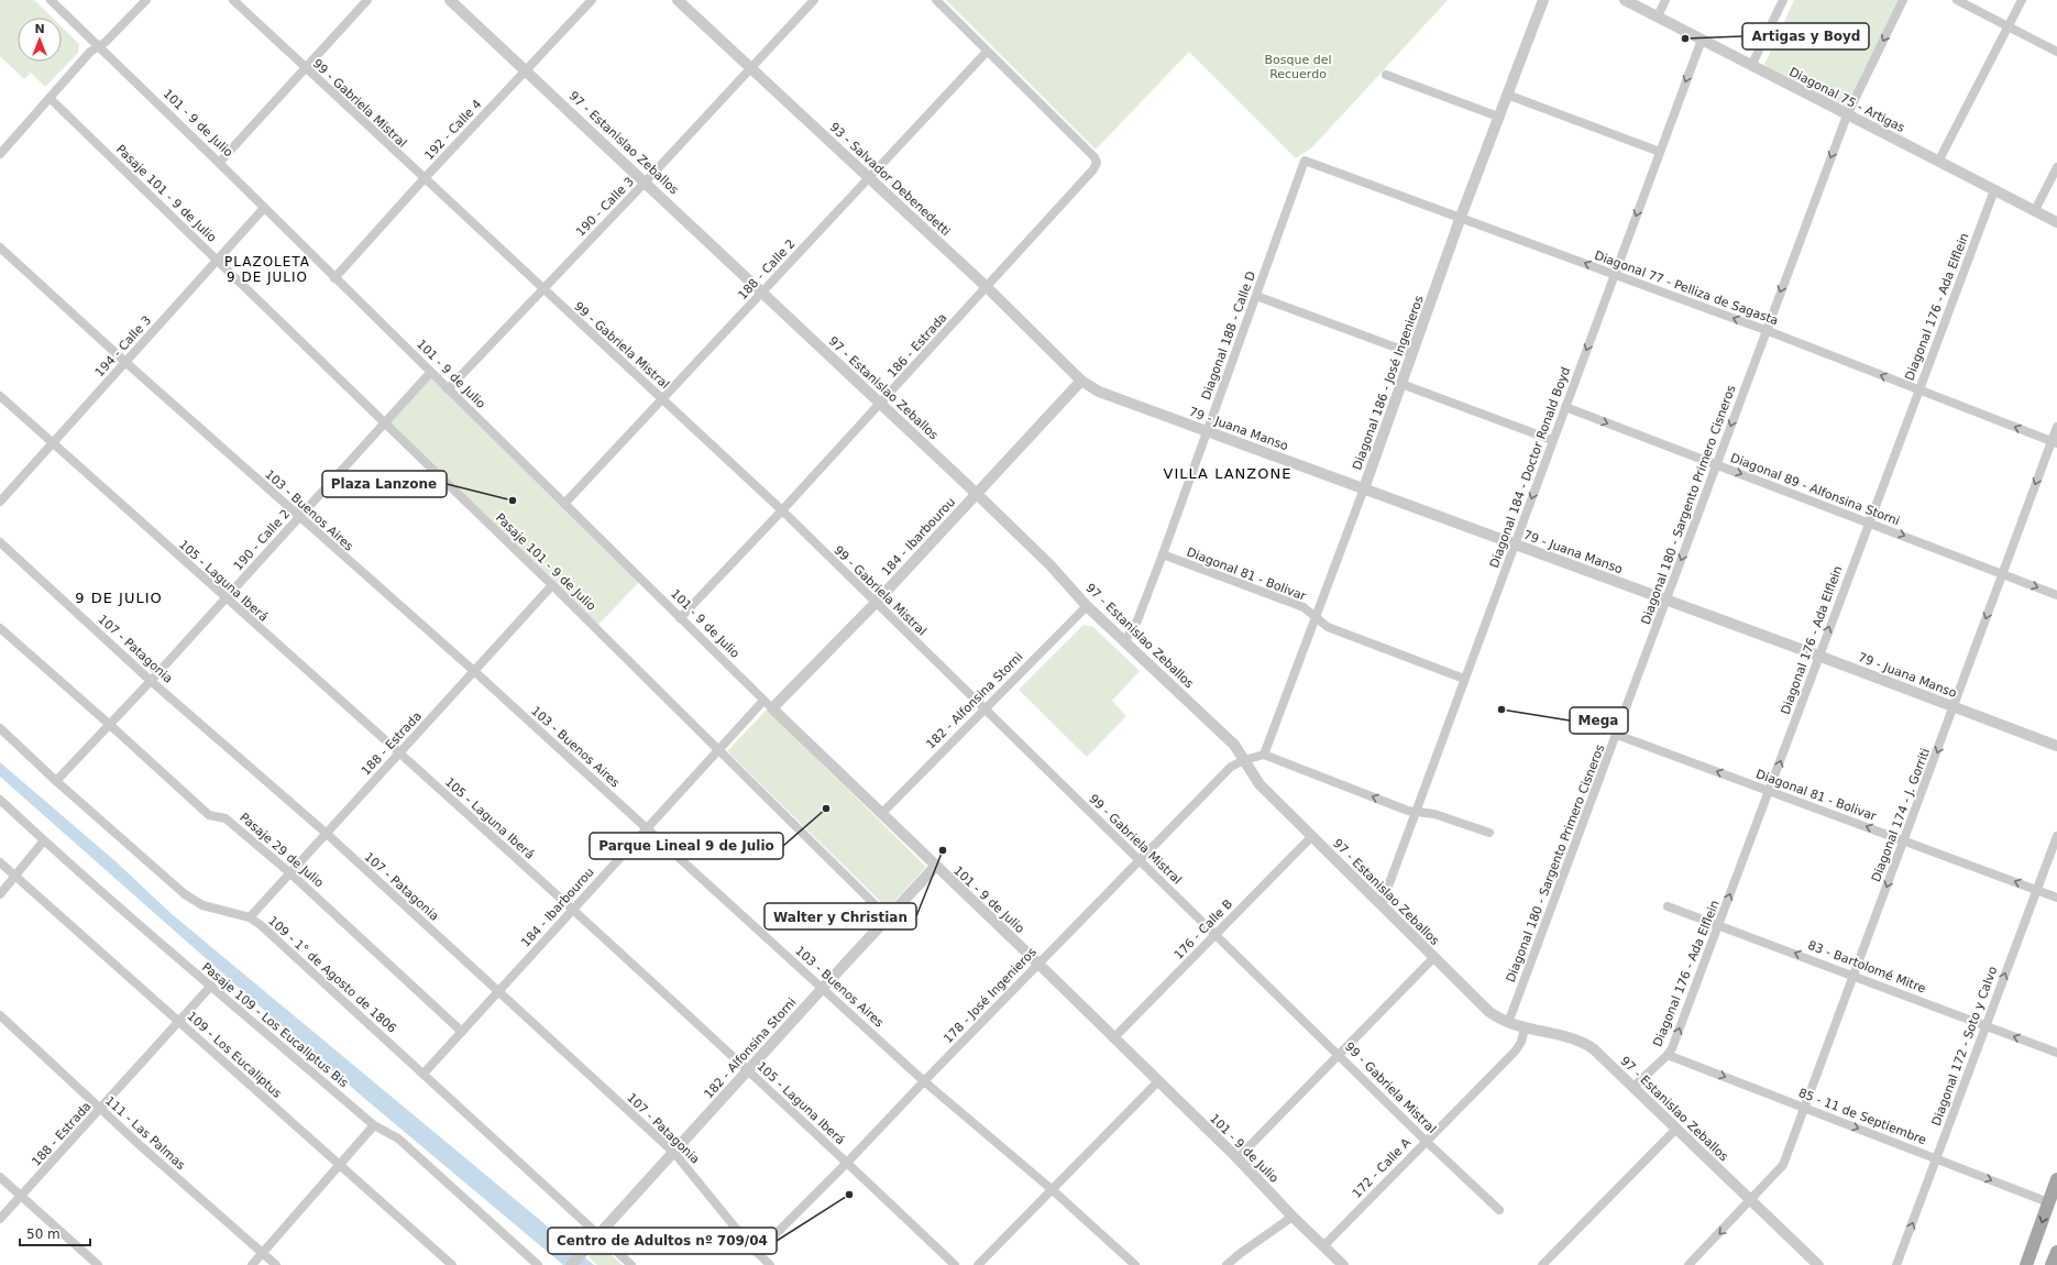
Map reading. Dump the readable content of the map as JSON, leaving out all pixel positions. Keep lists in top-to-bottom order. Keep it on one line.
{"streets":{"street":["Diagonal 75 - Artigas","99 - Gabriela Mistral","101 - 9 de Julio","192 - Calle 4","97 - Estanislao Zeballos","93 - Salvador Debenedetti","Pasaje 101 - 9 de Julio","190 - Calle 3","188 - Calle 2","Diagonal 77 - Pelliza de Sagasta","Diagonal 176 - Ada Elflein","Diagonal 188 - Calle D","186 - Estrada","194 - Calle 3","Diagonal 186 - José Ingenieros","79 - Juana Manso","Diagonal 184 - Doctor Ronald Boyd","Diagonal 89 - Alfonsina Storni","Diagonal 180 - Sargento Primero Cisneros","103 - Buenos Aires","184 - Ibarbourou","190 - Calle 2","Diagonal 81 - Bolivar","105 - Laguna Iberá","107 - Patagonia","182 - Alfonsina Storni","188 - Estrada","Diagonal 174 - J. Gorriti","Pasaje 29 de Julio","176 - Calle B","83 - Bartolomé Mitre","109 - 1° de Agosto de 1806","178 - José Ingenieros","Pasaje 109 - Los Eucaliptus Bis","Diagonal 172 - Soto y Calvo","109 - Los Eucaliptus","85 - 11 de Septiembre","111 - Las Palmas","172 - Calle A"]},"crossings":[["Diagonal 75 - Artigas","Diagonal 176 - Ada Elflein"],["Diagonal 75 - Artigas","Diagonal 184 - Doctor Ronald Boyd"],["Diagonal 75 - Artigas","Diagonal 180 - Sargento Primero Cisneros"],["99 - Gabriela Mistral","192 - Calle 4"],["99 - Gabriela Mistral","190 - Calle 3"],["99 - Gabriela Mistral","188 - Calle 2"],["99 - Gabriela Mistral","186 - Estrada"],["99 - Gabriela Mistral","184 - Ibarbourou"],["99 - Gabriela Mistral","182 - Alfonsina Storni"],["99 - Gabriela Mistral","176 - Calle B"],["99 - Gabriela Mistral","178 - José Ingenieros"],["99 - Gabriela Mistral","172 - Calle A"],["101 - 9 de Julio","192 - Calle 4"],["101 - 9 de Julio","190 - Calle 3"],["101 - 9 de Julio","188 - Calle 2"],["101 - 9 de Julio","186 - Estrada"],["101 - 9 de Julio","194 - Calle 3"],["101 - 9 de Julio","184 - Ibarbourou"],["101 - 9 de Julio","190 - Calle 2"],["101 - 9 de Julio","182 - Alfonsina Storni"],["101 - 9 de Julio","176 - Calle B"],["101 - 9 de Julio","178 - José Ingenieros"],["101 - 9 de Julio","172 - Calle A"],["192 - Calle 4","97 - Estanislao Zeballos"],["97 - Estanislao Zeballos","190 - Calle 3"],["97 - Estanislao Zeballos","188 - Calle 2"],["97 - Estanislao Zeballos","Diagonal 176 - Ada Elflein"],["97 - Estanislao Zeballos","Diagonal 188 - Calle D"],["97 - Estanislao Zeballos","186 - Estrada"],["97 - Estanislao Zeballos","Diagonal 184 - Doctor Ronald Boyd"],["97 - Estanislao Zeballos","Diagonal 180 - Sargento Primero Cisneros"],["97 - Estanislao Zeballos","184 - Ibarbourou"],["97 - Estanislao Zeballos","182 - Alfonsina Storni"],["97 - Estanislao Zeballos","Diagonal 174 - J. Gorriti"],["97 - Estanislao Zeballos","176 - Calle B"],["97 - Estanislao Zeballos","178 - José Ingenieros"],["97 - Estanislao Zeballos","172 - Calle A"],["93 - Salvador Debenedetti","190 - Calle 3"],["93 - Salvador Debenedetti","188 - Calle 2"],["93 - Salvador Debenedetti","186 - Estrada"],["93 - Salvador Debenedetti","79 - Juana Manso"],["93 - Salvador Debenedetti","184 - Ibarbourou"],["Pasaje 101 - 9 de Julio","194 - Calle 3"],["Pasaje 101 - 9 de Julio","184 - Ibarbourou"],["Pasaje 101 - 9 de Julio","190 - Calle 2"],["Pasaje 101 - 9 de Julio","182 - Alfonsina Storni"],["Pasaje 101 - 9 de Julio","188 - Estrada"],["188 - Calle 2","186 - Estrada"],["Diagonal 77 - Pelliza de Sagasta","Diagonal 176 - Ada Elflein"],["Diagonal 77 - Pelliza de Sagasta","Diagonal 188 - Calle D"],["Diagonal 77 - Pelliza de Sagasta","Diagonal 186 - José Ingenieros"],["Diagonal 77 - Pelliza de Sagasta","Diagonal 184 - Doctor Ronald Boyd"],["Diagonal 77 - Pelliza de Sagasta","Diagonal 180 - Sargento Primero Cisneros"],["Diagonal 77 - Pelliza de Sagasta","Diagonal 174 - J. Gorriti"],["Diagonal 176 - Ada Elflein","79 - Juana Manso"],["Diagonal 176 - Ada Elflein","Diagonal 89 - Alfonsina Storni"],["Diagonal 176 - Ada Elflein","Diagonal 81 - Bolivar"],["Diagonal 176 - Ada Elflein","83 - Bartolomé Mitre"],["Diagonal 176 - Ada Elflein","85 - 11 de Septiembre"],["Diagonal 188 - Calle D","79 - Juana Manso"],["Diagonal 188 - Calle D","Diagonal 81 - Bolivar"],["194 - Calle 3","103 - Buenos Aires"],["194 - Calle 3","105 - Laguna Iberá"],["Diagonal 186 - José Ingenieros","79 - Juana Manso"],["Diagonal 186 - José Ingenieros","Diagonal 81 - Bolivar"],["79 - Juana Manso","Diagonal 184 - Doctor Ronald Boyd"],["79 - Juana Manso","Diagonal 180 - Sargento Primero Cisneros"],["79 - Juana Manso","184 - Ibarbourou"],["79 - Juana Manso","Diagonal 174 - J. Gorriti"],["Diagonal 184 - Doctor Ronald Boyd","Diagonal 89 - Alfonsina Storni"],["Diagonal 184 - Doctor Ronald Boyd","Diagonal 81 - Bolivar"],["Diagonal 89 - Alfonsina Storni","Diagonal 180 - Sargento Primero Cisneros"],["Diagonal 89 - Alfonsina Storni","Diagonal 174 - J. Gorriti"],["Diagonal 180 - Sargento Primero Cisneros","Diagonal 81 - Bolivar"],["103 - Buenos Aires","184 - Ibarbourou"],["103 - Buenos Aires","190 - Calle 2"],["103 - Buenos Aires","182 - Alfonsina Storni"],["103 - Buenos Aires","188 - Estrada"],["103 - Buenos Aires","178 - José Ingenieros"],["184 - Ibarbourou","105 - Laguna Iberá"],["184 - Ibarbourou","107 - Patagonia"],["184 - Ibarbourou","Pasaje 29 de Julio"],["184 - Ibarbourou","109 - 1° de Agosto de 1806"],["190 - Calle 2","105 - Laguna Iberá"],["190 - Calle 2","107 - Patagonia"],["190 - Calle 2","Pasaje 29 de Julio"],["190 - Calle 2","109 - 1° de Agosto de 1806"],["Diagonal 81 - Bolivar","Diagonal 174 - J. Gorriti"],["Diagonal 81 - Bolivar","Diagonal 172 - Soto y Calvo"],["105 - Laguna Iberá","182 - Alfonsina Storni"],["105 - Laguna Iberá","188 - Estrada"],["105 - Laguna Iberá","178 - José Ingenieros"],["107 - Patagonia","182 - Alfonsina Storni"],["107 - Patagonia","188 - Estrada"],["107 - Patagonia","178 - José Ingenieros"],["182 - Alfonsina Storni","109 - 1° de Agosto de 1806"],["188 - Estrada","Pasaje 29 de Julio"],["188 - Estrada","109 - 1° de Agosto de 1806"],["188 - Estrada","Pasaje 109 - Los Eucaliptus Bis"],["188 - Estrada","109 - Los Eucaliptus"],["188 - Estrada","111 - Las Palmas"],["Diagonal 174 - J. Gorriti","83 - Bartolomé Mitre"],["Diagonal 174 - J. Gorriti","85 - 11 de Septiembre"],["83 - Bartolomé Mitre","Diagonal 172 - Soto y Calvo"],["Diagonal 172 - Soto y Calvo","85 - 11 de Septiembre"]],"one_way":["Diagonal 77 - Pelliza de Sagasta","Diagonal 176 - Ada Elflein","Diagonal 184 - Doctor Ronald Boyd","Diagonal 89 - Alfonsina Storni","Diagonal 180 - Sargento Primero Cisneros","Diagonal 81 - Bolivar","Diagonal 174 - J. Gorriti","83 - Bartolomé Mitre","Diagonal 172 - Soto y Calvo","85 - 11 de Septiembre"],"districts":["PLAZOLETA 9 DE JULIO","VILLA LANZONE","9 DE JULIO"],"parks":["Bosque del Recuerdo"],"places":["Artigas y Boyd","Plaza Lanzone","Mega","Parque Lineal 9 de Julio","Walter y Christian","Centro de Adultos nº 709/04"],"scale_bar":"50 m","north":"top"}
